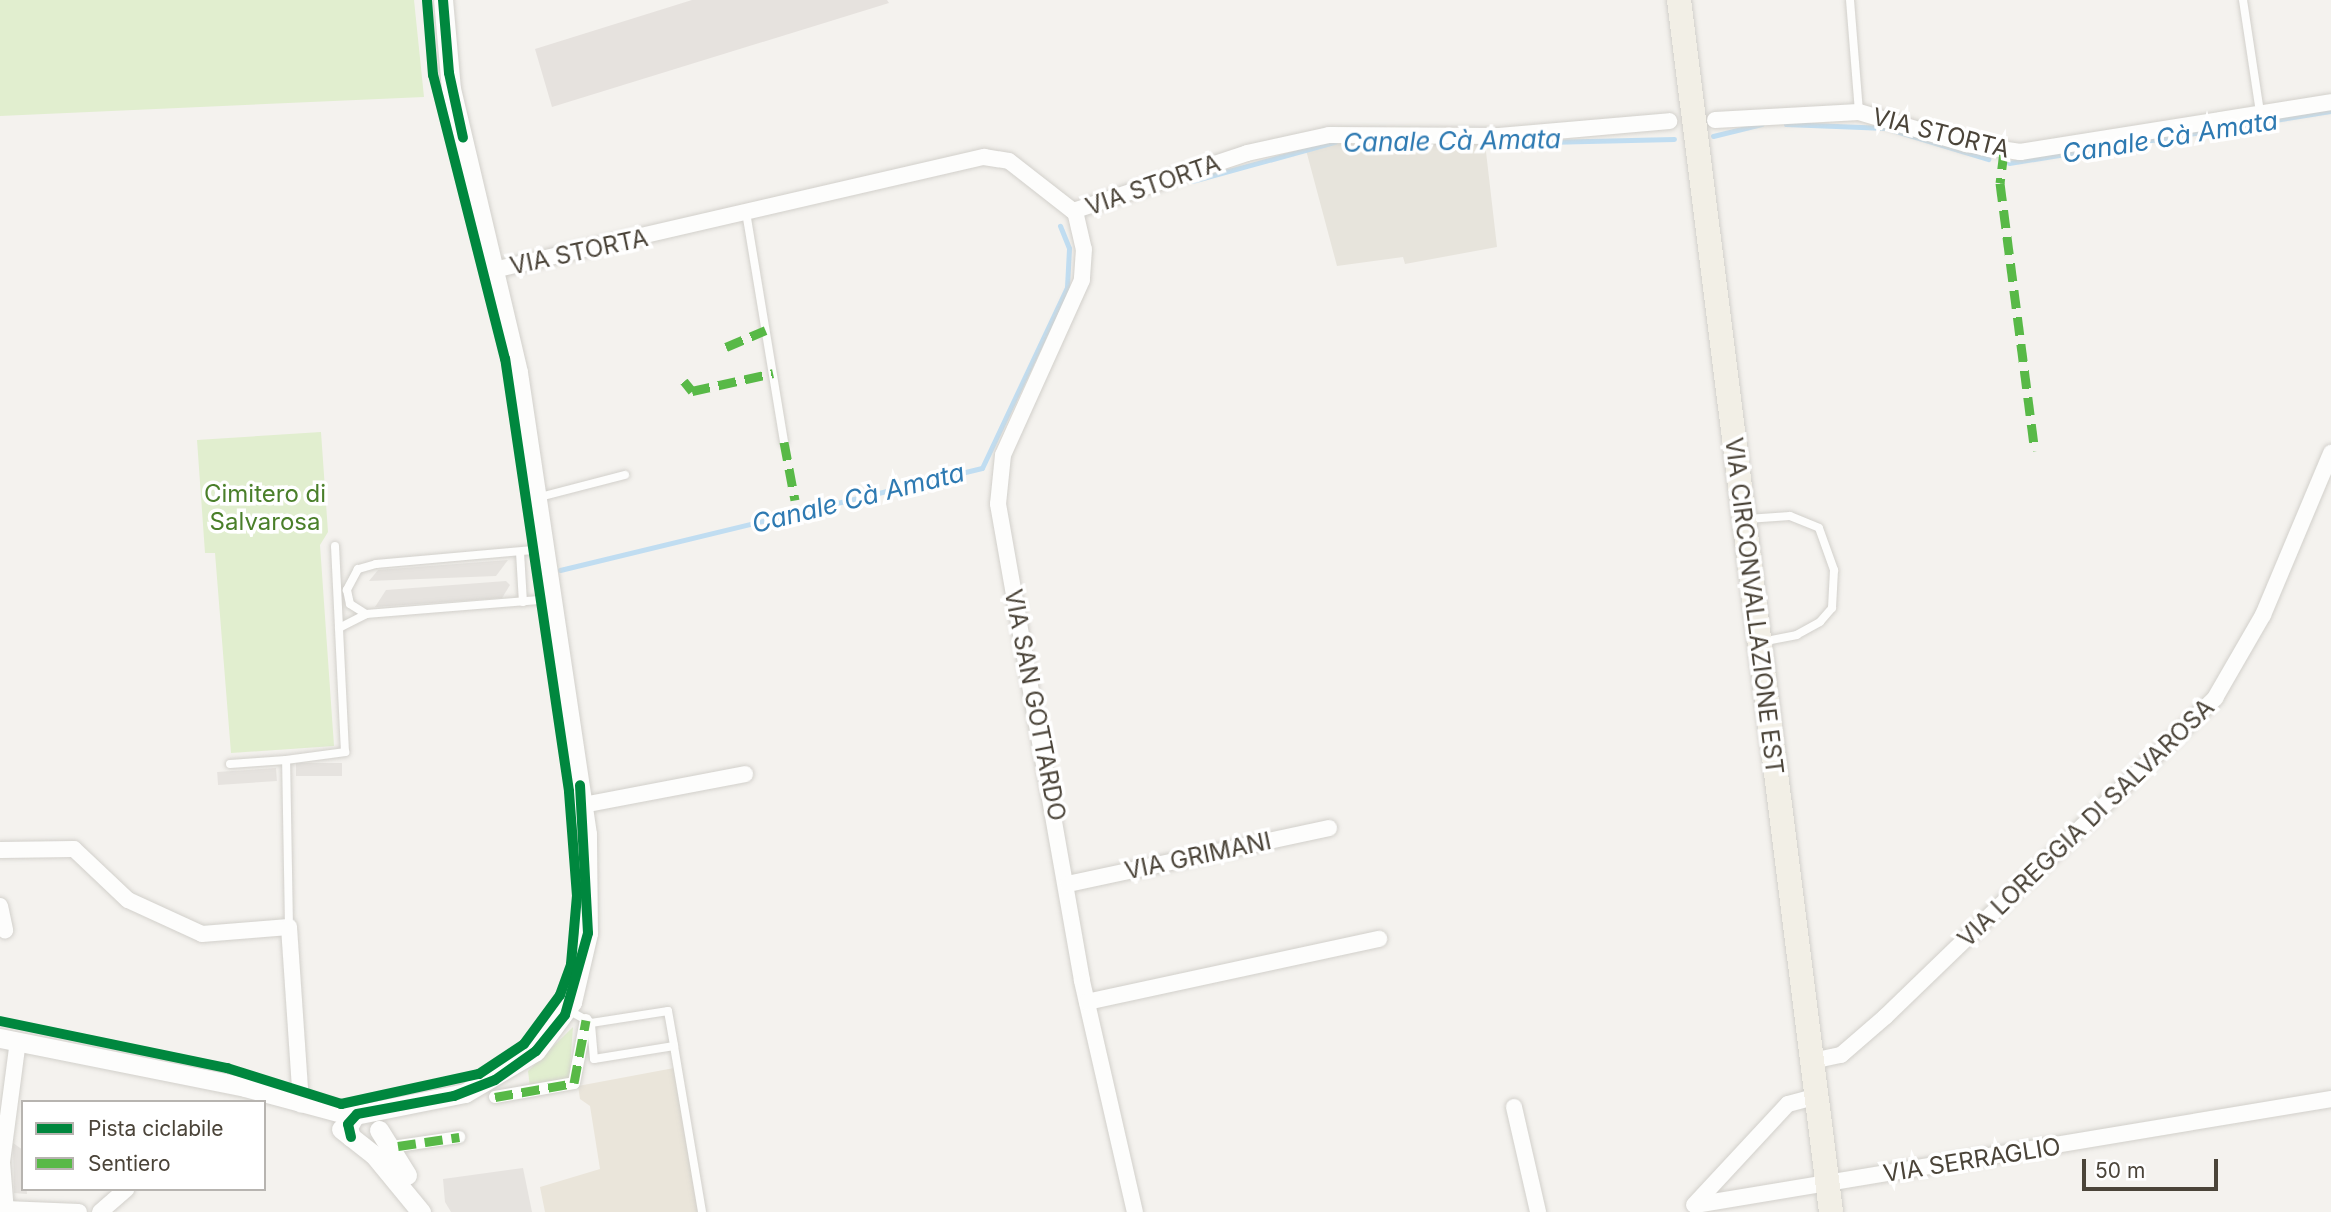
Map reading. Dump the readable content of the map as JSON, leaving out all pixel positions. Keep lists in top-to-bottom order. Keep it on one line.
{"streets":{"main road":["VIA CIRCONVALLAZIONE EST"],"street":["VIA STORTA","VIA SAN GOTTARDO","VIA LOREGGIA DI SALVAROSA","VIA GRIMANI","VIA SERRAGLIO"]},"crossings":[["VIA STORTA","VIA SAN GOTTARDO"],["VIA CIRCONVALLAZIONE EST","VIA LOREGGIA DI SALVAROSA"],["VIA CIRCONVALLAZIONE EST","VIA SERRAGLIO"],["VIA SAN GOTTARDO","VIA GRIMANI"]],"water":["Canale Cà Amata"],"parks":["Cimitero di Salvarosa"],"legend":["Pista ciclabile","Sentiero"],"scale_bar":"50 m"}
